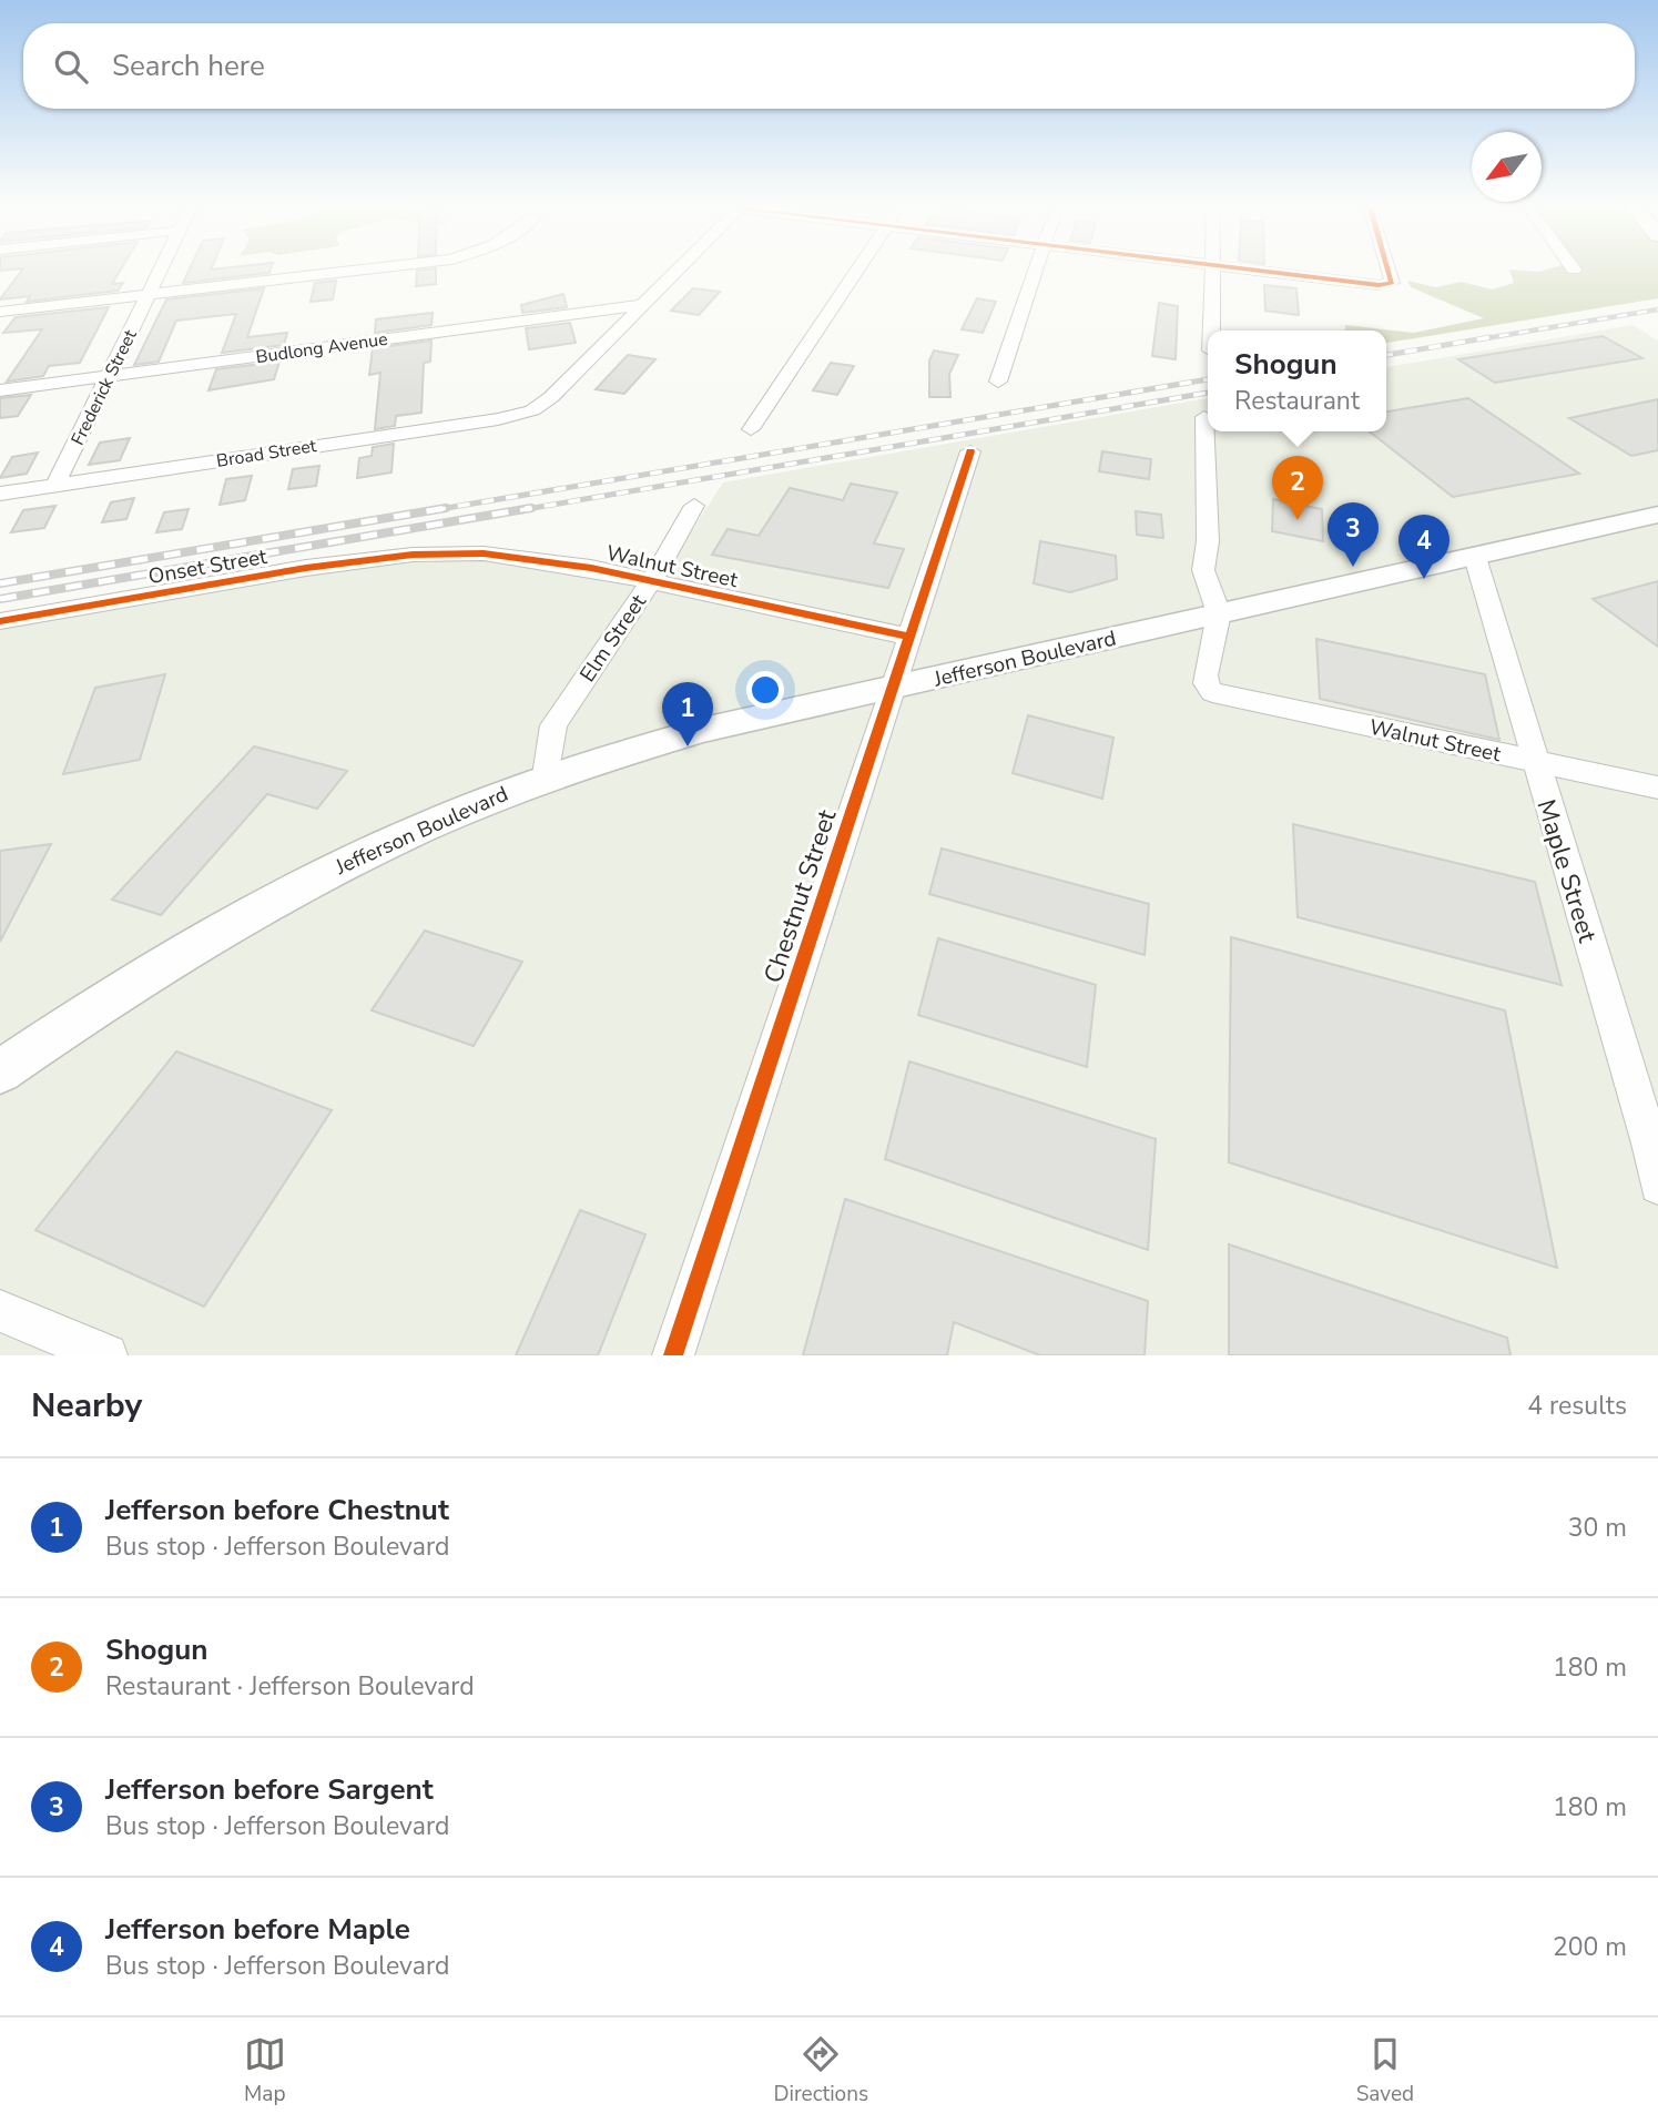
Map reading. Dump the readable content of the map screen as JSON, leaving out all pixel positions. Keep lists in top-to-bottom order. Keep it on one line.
{"streets":{"main road":["Jefferson Boulevard"],"street":["Budlong Avenue","Frederick Street","Broad Street","Onset Street","Walnut Street","Elm Street","Maple Street","Chestnut Street"]},"crossings":[["Budlong Avenue","Frederick Street"],["Frederick Street","Broad Street"],["Onset Street","Walnut Street"],["Walnut Street","Elm Street"],["Walnut Street","Jefferson Boulevard"],["Walnut Street","Maple Street"],["Walnut Street","Chestnut Street"],["Elm Street","Jefferson Boulevard"],["Jefferson Boulevard","Maple Street"],["Jefferson Boulevard","Chestnut Street"]],"north":"bottom left","page":{"search":"Search here","popup":["Shogun","Restaurant"],"pins":["2","3","4","1"],"heading":["Nearby","4 results"],"list":[{"mark":"1","name":"Jefferson before Chestnut","note":"Bus stop · Jefferson Boulevard","value":"30 m"},{"mark":"2","name":"Shogun","note":"Restaurant · Jefferson Boulevard","value":"180 m"},{"mark":"3","name":"Jefferson before Sargent","note":"Bus stop · Jefferson Boulevard","value":"180 m"},{"mark":"4","name":"Jefferson before Maple","note":"Bus stop · Jefferson Boulevard","value":"200 m"}],"nav":["Map","Directions","Saved"]}}
